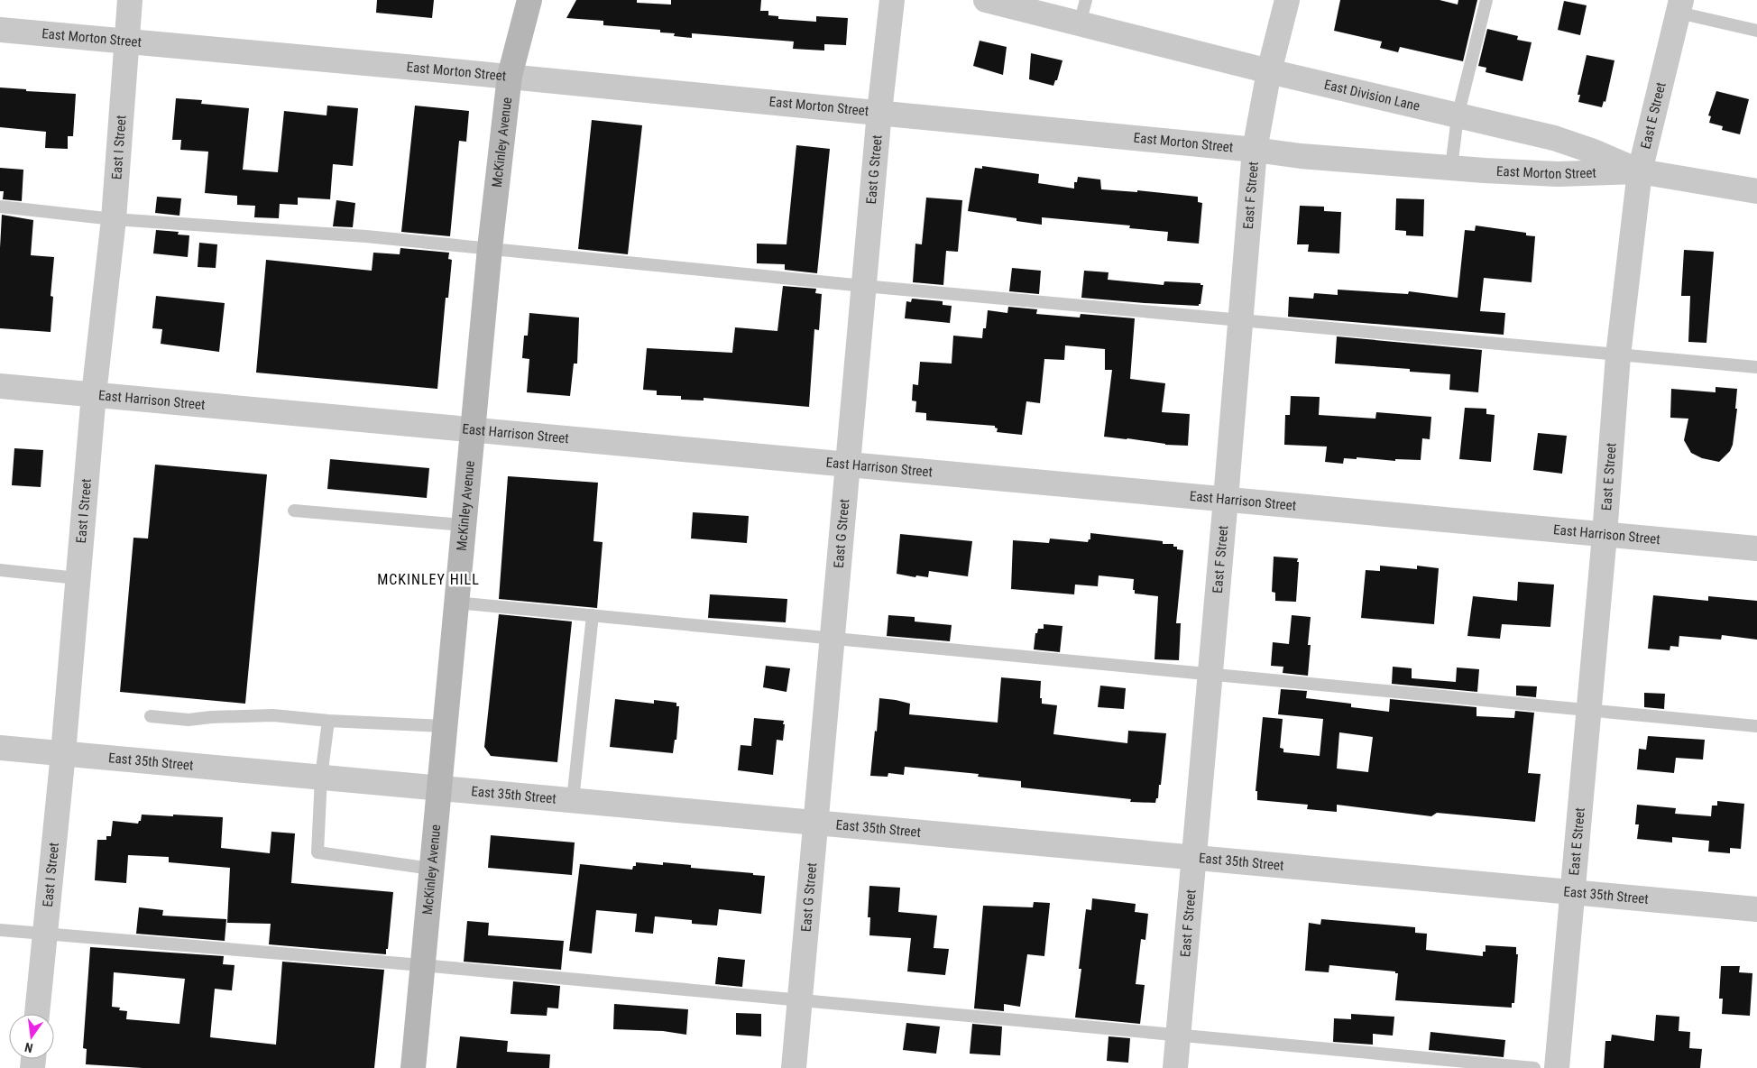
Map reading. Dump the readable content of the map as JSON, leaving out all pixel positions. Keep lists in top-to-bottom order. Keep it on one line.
{"streets":{"street":["East Morton Street","East Division Lane","East E Street","McKinley Avenue","East I Street","East G Street","East F Street","East Harrison Street","East 35th Street"]},"crossings":[["East Morton Street","East Division Lane"],["East Morton Street","East E Street"],["East Morton Street","McKinley Avenue"],["East Morton Street","East I Street"],["East Morton Street","East G Street"],["East Morton Street","East F Street"],["East Division Lane","East E Street"],["East Division Lane","East F Street"],["East E Street","East Harrison Street"],["East E Street","East 35th Street"],["McKinley Avenue","East Harrison Street"],["McKinley Avenue","East 35th Street"],["East I Street","East Harrison Street"],["East I Street","East 35th Street"],["East G Street","East Harrison Street"],["East G Street","East 35th Street"],["East F Street","East Harrison Street"],["East F Street","East 35th Street"]],"districts":["MCKINLEY HILL"],"north":"bottom"}
